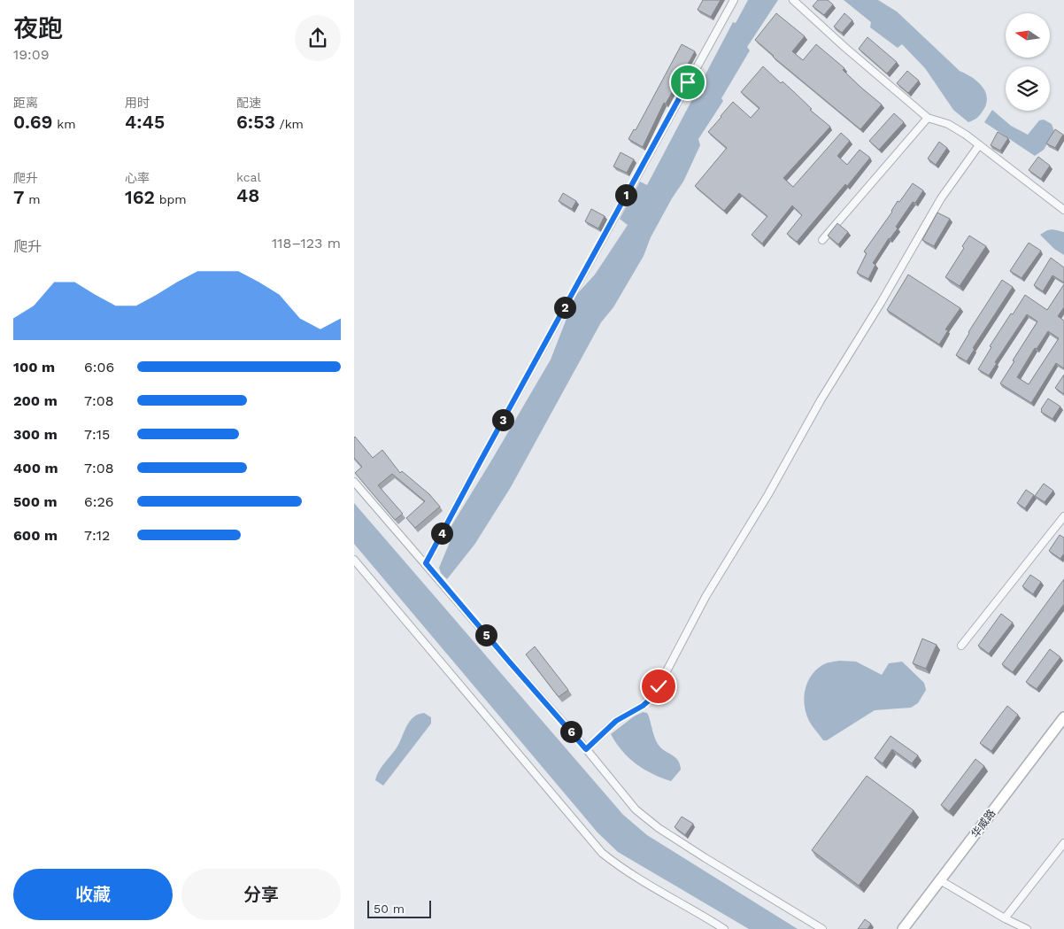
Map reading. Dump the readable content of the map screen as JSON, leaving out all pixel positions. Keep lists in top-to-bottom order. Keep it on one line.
{"streets":{"main road":["华威路"]},"scale_bar":"50 m","north":"left","page":{"heading":["夜跑","19:09"],"stats":[["距离","0.69 km"],["用时","4:45"],["配速","6:53 /km"],["爬升","7 m"],["心率","162 bpm"],["kcal","48"]],"pins":["1","2","3","4","5","6"],"chart":["爬升","118–123 m"],"list":[{"name":"100 m","note":"6:06"},{"name":"200 m","note":"7:08"},{"name":"300 m","note":"7:15"},{"name":"400 m","note":"7:08"},{"name":"500 m","note":"6:26"},{"name":"600 m","note":"7:12"}],"buttons":["收藏","分享"],"scale":"50 m"}}
